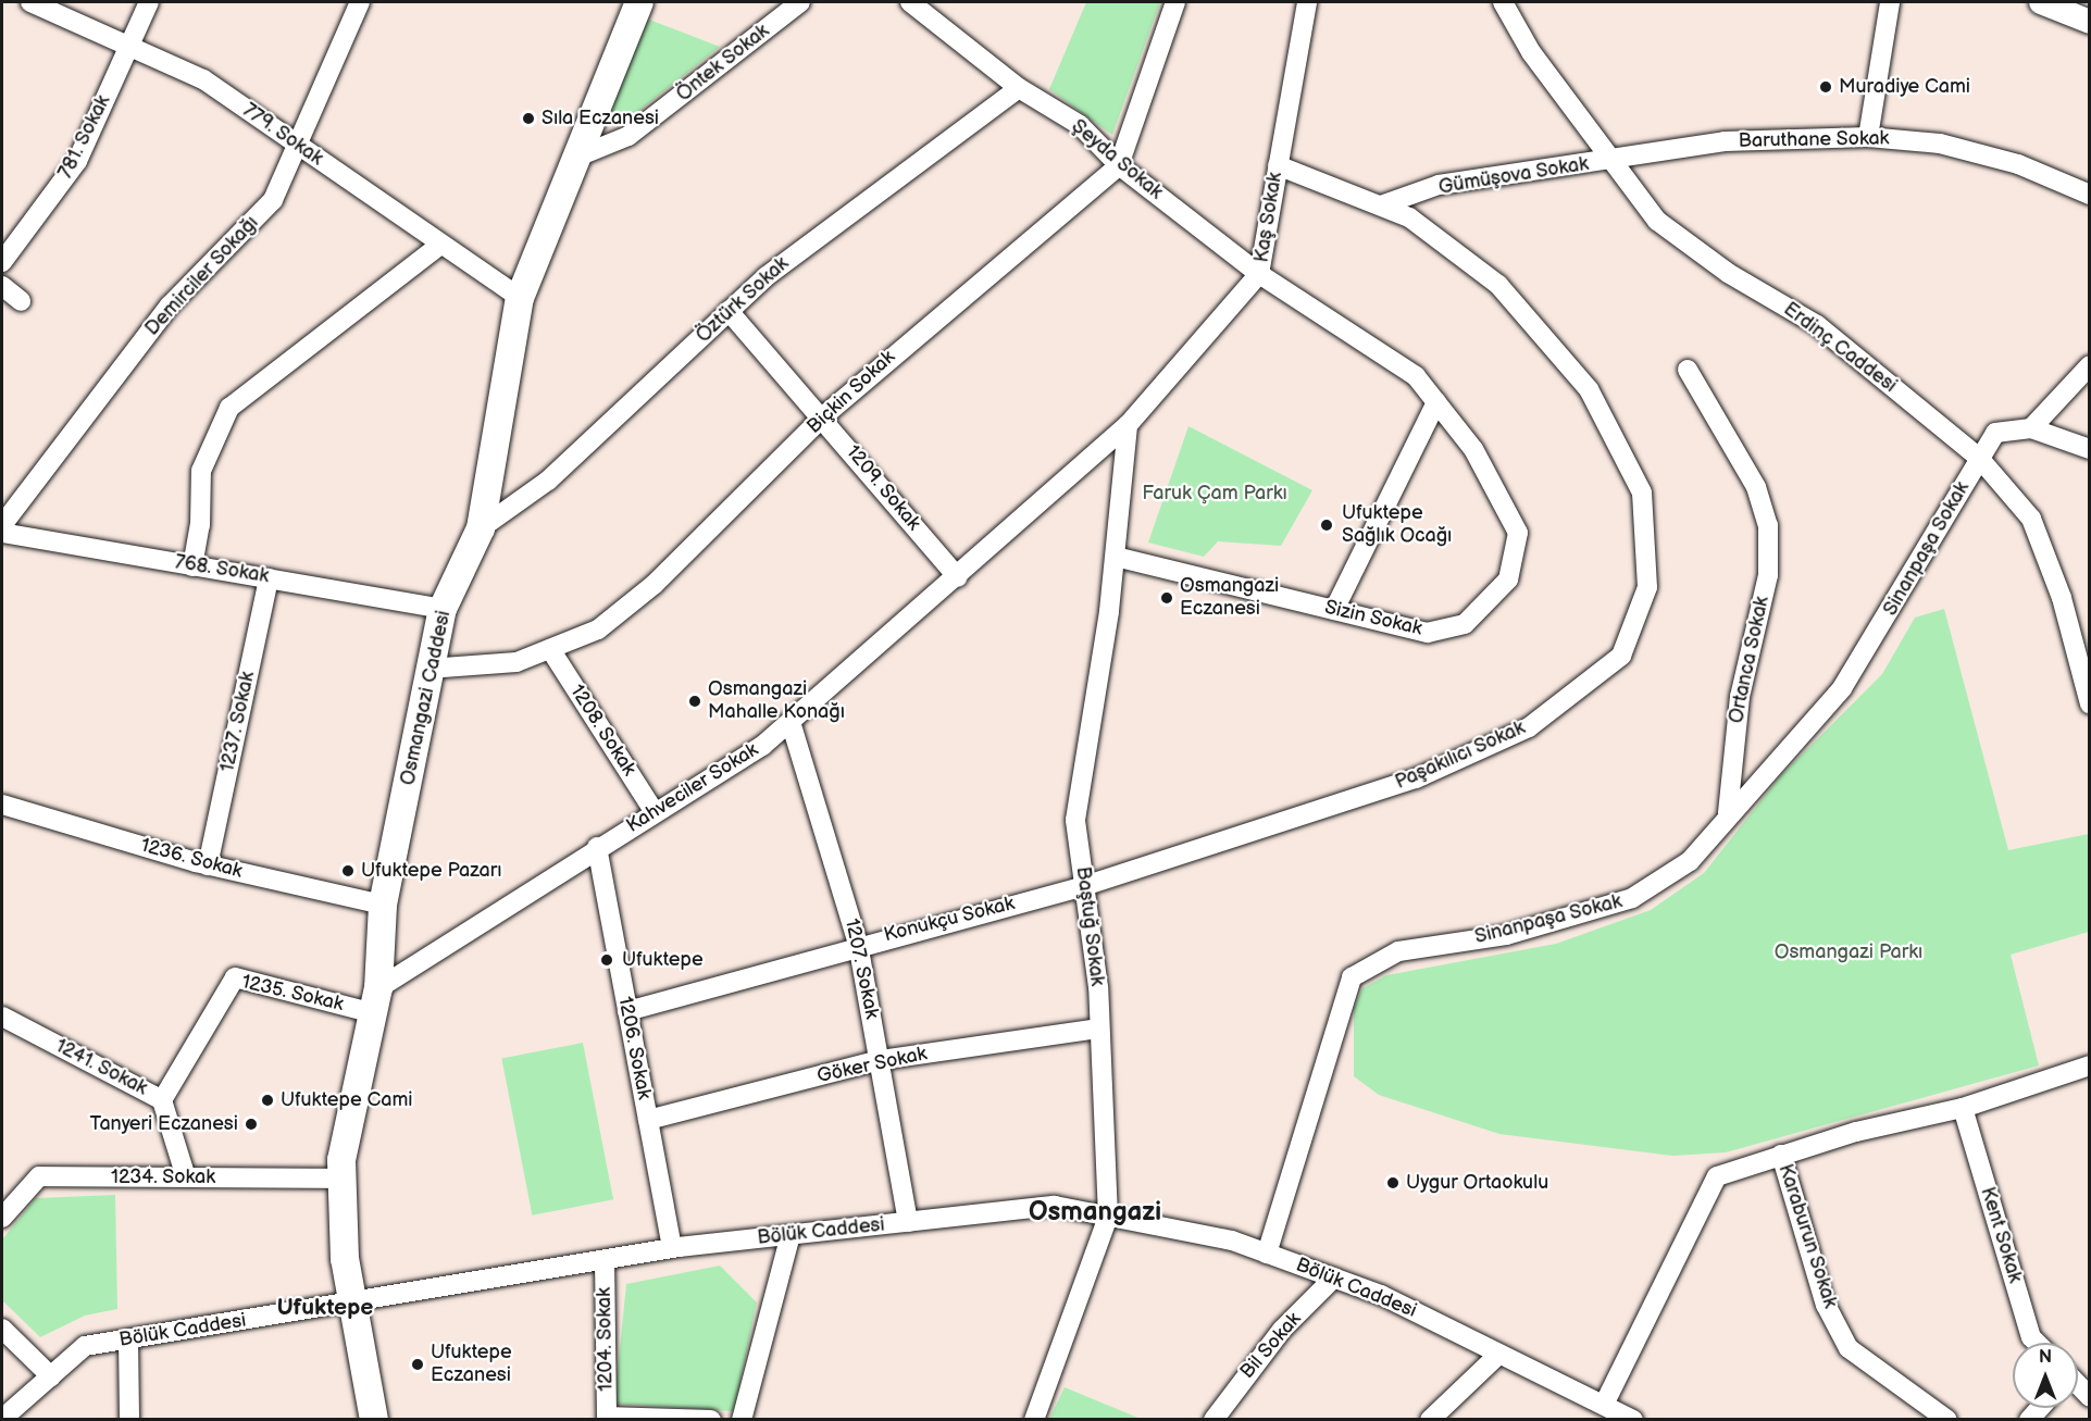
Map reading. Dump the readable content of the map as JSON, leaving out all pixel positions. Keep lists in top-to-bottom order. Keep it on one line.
{"streets":{"main road":["Osmangazi Caddesi"],"street":["Öntek Sokak","779. Sokak","781. Sokak","Baruthane Sokak","Şeyda Sokak","Gümüşova Sokak","Kaş Sokak","Demirciler Sokağı","Öztürk Sokak","Erdinç Caddesi","Biçkin Sokak","1209. Sokak","Sinanpaşa Sokak","768. Sokak","Sizin Sokak","Ortanca Sokak","1237. Sokak","1208. Sokak","Paşakılıcı Sokak","Kahveciler Sokak","1236. Sokak","Konukçu Sokak","Baştuğ Sokak","1207. Sokak","1235. Sokak","1206. Sokak","Göker Sokak","1241. Sokak","1234. Sokak","Bölük Caddesi","Kent Sokak","Karaburun Sokak","1204. Sokak","Bil Sokak"]},"crossings":[["Öntek Sokak","Osmangazi Caddesi"],["779. Sokak","781. Sokak"],["779. Sokak","Demirciler Sokağı"],["779. Sokak","Osmangazi Caddesi"],["Baruthane Sokak","Gümüşova Sokak"],["Baruthane Sokak","Erdinç Caddesi"],["Şeyda Sokak","Kaş Sokak"],["Şeyda Sokak","Öztürk Sokak"],["Şeyda Sokak","Biçkin Sokak"],["Şeyda Sokak","Sizin Sokak"],["Gümüşova Sokak","Erdinç Caddesi"],["Gümüşova Sokak","Paşakılıcı Sokak"],["Kaş Sokak","Sizin Sokak"],["Kaş Sokak","Paşakılıcı Sokak"],["Kaş Sokak","Kahveciler Sokak"],["Kaş Sokak","Baştuğ Sokak"],["Öztürk Sokak","1209. Sokak"],["Öztürk Sokak","Osmangazi Caddesi"],["Erdinç Caddesi","Sinanpaşa Sokak"],["Biçkin Sokak","1209. Sokak"],["Biçkin Sokak","Osmangazi Caddesi"],["Biçkin Sokak","1208. Sokak"],["1209. Sokak","Kahveciler Sokak"],["Sinanpaşa Sokak","Ortanca Sokak"],["Sinanpaşa Sokak","Bölük Caddesi"],["768. Sokak","Osmangazi Caddesi"],["768. Sokak","1237. Sokak"],["Sizin Sokak","Baştuğ Sokak"],["Osmangazi Caddesi","Kahveciler Sokak"],["Osmangazi Caddesi","1236. Sokak"],["Osmangazi Caddesi","1235. Sokak"],["Osmangazi Caddesi","1234. Sokak"],["Osmangazi Caddesi","Bölük Caddesi"],["1237. Sokak","1236. Sokak"],["1208. Sokak","Kahveciler Sokak"],["Paşakılıcı Sokak","Konukçu Sokak"],["Paşakılıcı Sokak","Baştuğ Sokak"],["Kahveciler Sokak","Baştuğ Sokak"],["Kahveciler Sokak","1207. Sokak"],["Kahveciler Sokak","1235. Sokak"],["Kahveciler Sokak","1206. Sokak"],["Konukçu Sokak","Baştuğ Sokak"],["Konukçu Sokak","1207. Sokak"],["Konukçu Sokak","1206. Sokak"],["Baştuğ Sokak","Göker Sokak"],["Baştuğ Sokak","Bölük Caddesi"],["1207. Sokak","Göker Sokak"],["1207. Sokak","Bölük Caddesi"],["1235. Sokak","1241. Sokak"],["1206. Sokak","Göker Sokak"],["1206. Sokak","Bölük Caddesi"],["1241. Sokak","1234. Sokak"],["Bölük Caddesi","1204. Sokak"],["Bölük Caddesi","Bil Sokak"]],"districts":["Osmangazi","Ufuktepe"],"parks":["Faruk Çam Parkı","Osmangazi Parkı"],"places":["Muradiye Cami","Sıla Eczanesi","Ufuktepe Sağlık Ocağı","Osmangazi Eczanesi","Osmangazi Mahalle Konağı","Ufuktepe Pazarı","Ufuktepe","Ufuktepe Cami","Tanyeri Eczanesi","Uygur Ortaokulu","Ufuktepe Eczanesi"],"north":"top"}
